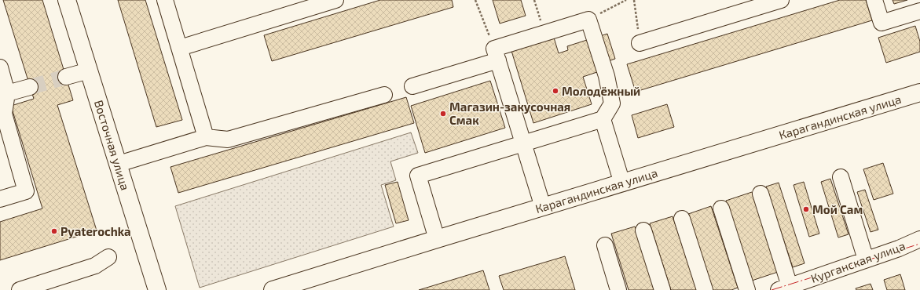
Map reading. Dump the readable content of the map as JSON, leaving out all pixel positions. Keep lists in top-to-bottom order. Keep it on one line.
{"streets":{"main road":["Карагандинская улица","Восточная улица"],"street":["Курганская улица"]},"places":["Молодёжный","Магазин-закусочная Смак","Мой Cам","Pyaterochka"]}
